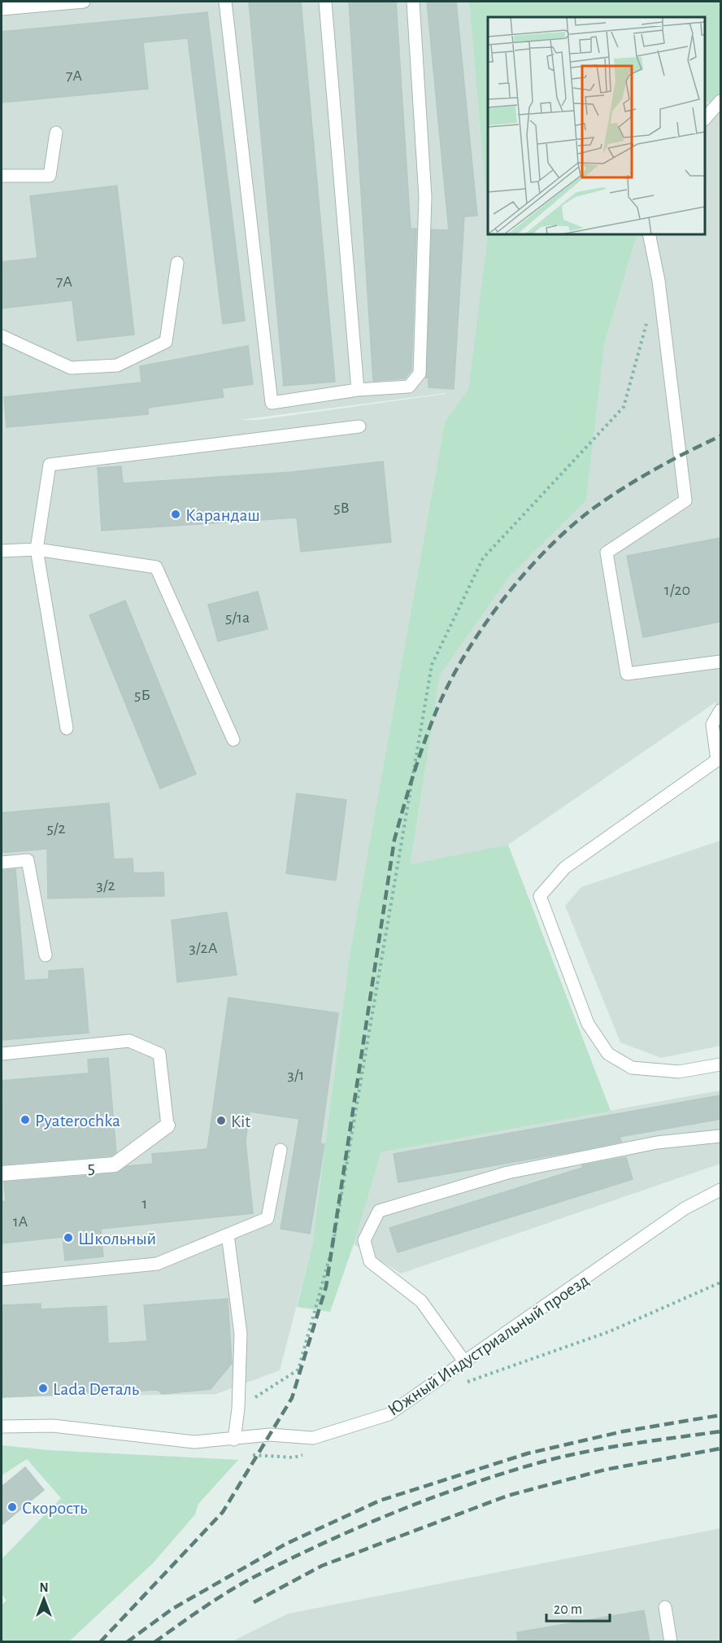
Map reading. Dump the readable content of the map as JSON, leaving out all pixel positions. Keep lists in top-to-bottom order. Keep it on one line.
{"streets":{"street":["5"],"lane":["Южный Индустриальный проезд"]},"places":["Карандаш","Pyaterochka","Kit","Школьный","Lada Dеталь","Скорость"],"house_numbers":["7А","7А","5В","1/20","5/1а","5Б","5/2","3/2","3/2А","3/1","1","1А"],"scale_bar":"20 m","north":"top"}
